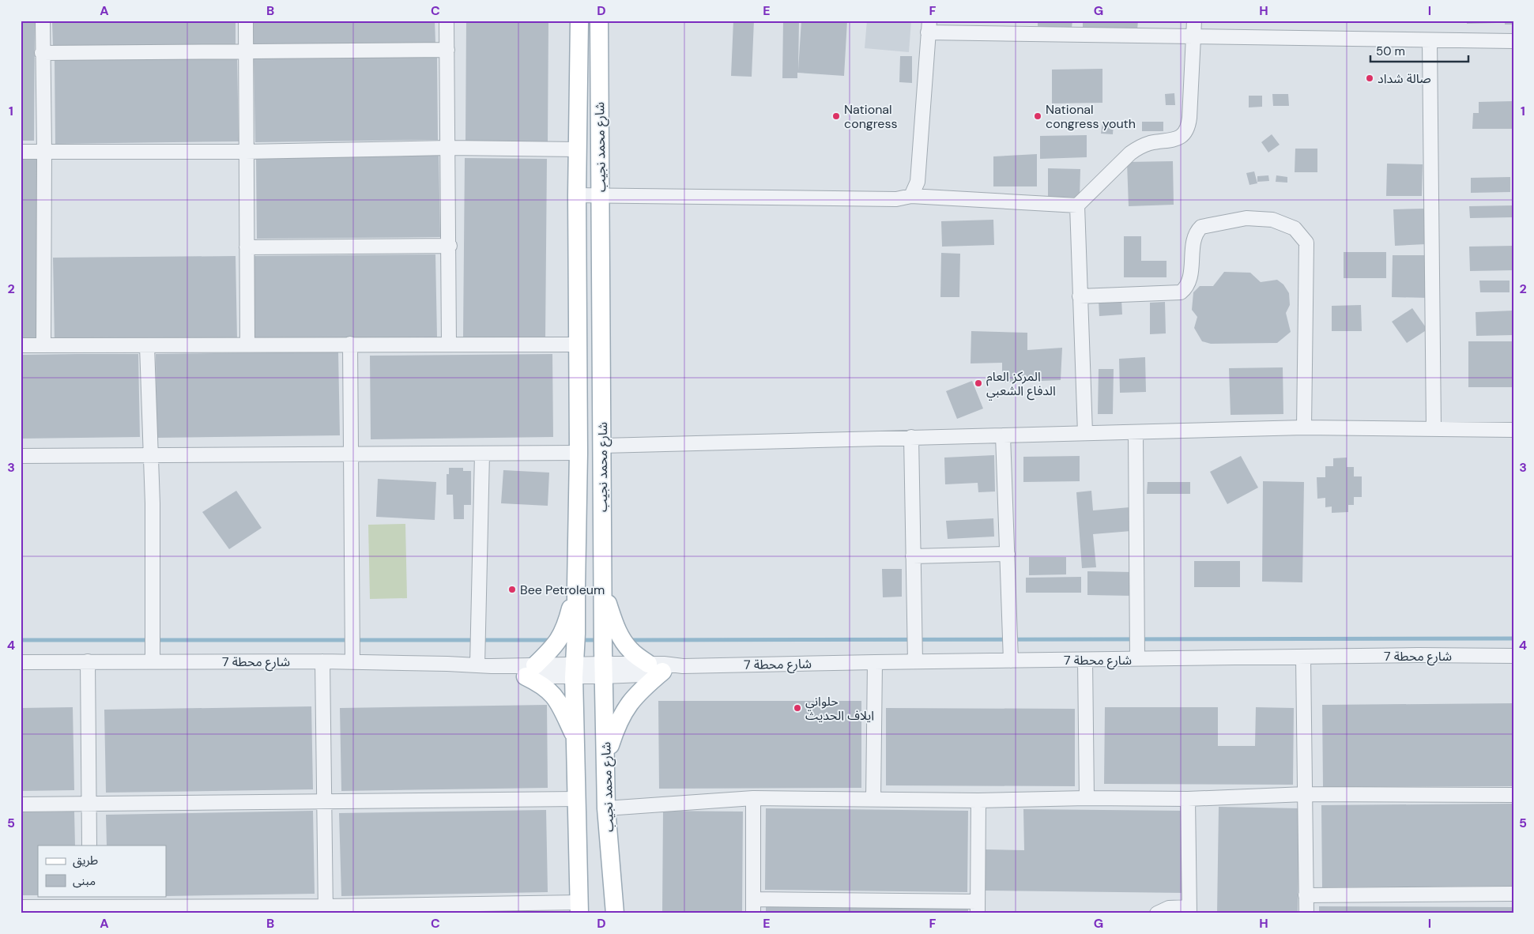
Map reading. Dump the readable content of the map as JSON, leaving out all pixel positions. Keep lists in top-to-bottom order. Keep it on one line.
{"streets":{"main road":["شارع محمد نجيب"],"street":["شارع محطة 7"]},"crossings":[["شارع محمد نجيب","شارع محطة 7"]],"places":["صالة شداد","National congress","National congress youth","المركز العام الدفاع الشعبي","Bee Petroleum","حلواني ايلاف الحديث"],"legend":["طريق","مبنى"],"scale_bar":"50 m","grid":{"columns":["A","B","C","D","E","F","G","H","I"],"rows":["1","2","3","4","5"]}}
